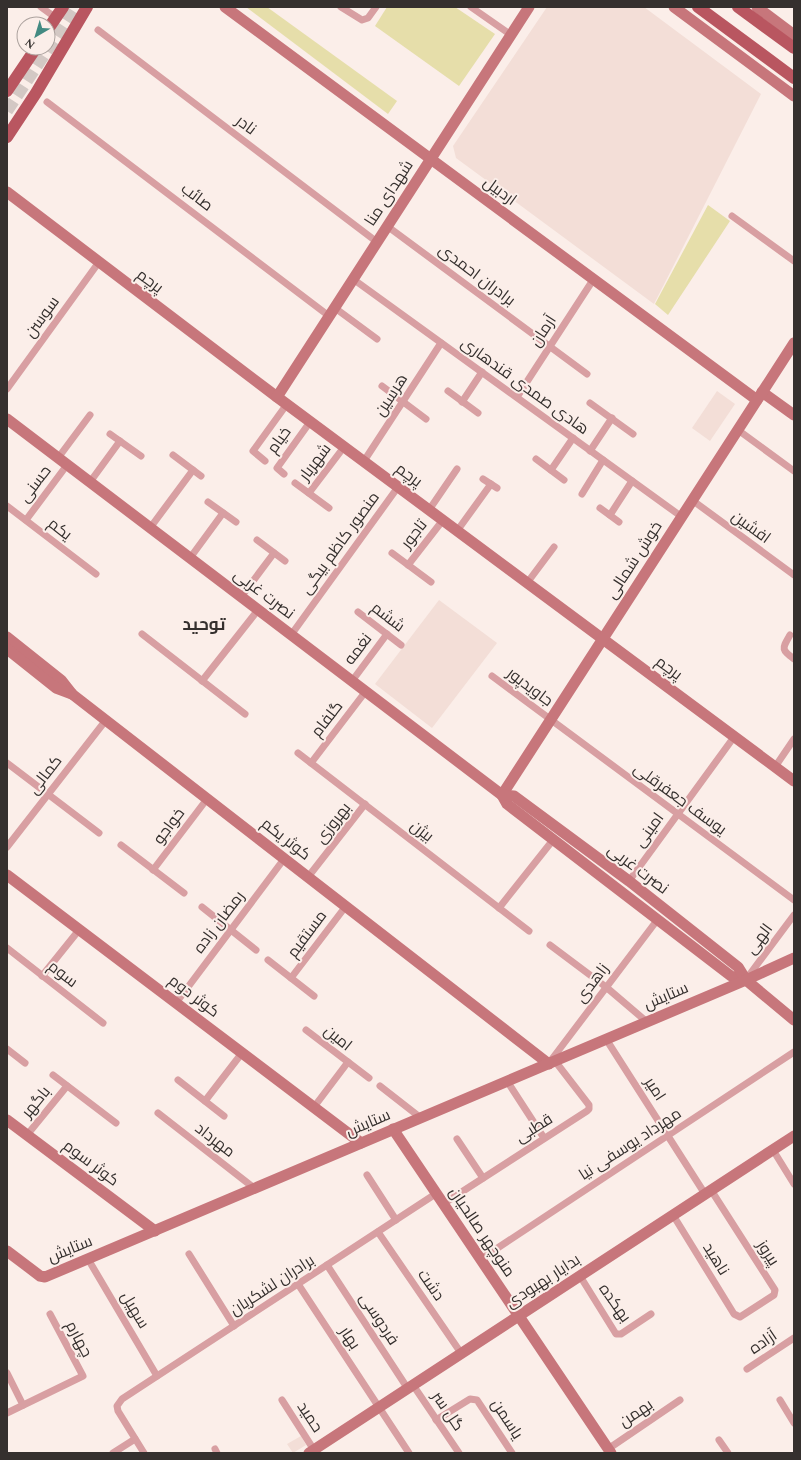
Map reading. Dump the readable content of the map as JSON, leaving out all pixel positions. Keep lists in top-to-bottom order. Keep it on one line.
{"streets":{"street":["نادر","اردبیل","شهدای منا","صائب","برادران احمدی","پرچم","سوسن","آرمان","هادی صمدی قندهاری","هرسین","خیام","شهریار","حسنی","افشین","یکم","تاجور","منصور کاظم بیگی","خوش شمالی","نصرت غربی","ششم","نغمه","جاویدپور","گلفام","کمالی","یوسف جعفرقلی","بهروزی","خواجو","امینی","بیژن","کوثر یکم","رمضان زاده","مستقیم","الهی","سوم","زاهدی","کوثر دوم","ستایش","امین","امیر","باگهر","قطبی","مهرداد","مهرداد یوسفی نیا","کوثر سوم","منوچهر صالحیان","پیروز","ناهید","بدایار بهبودی","برادران لشکریان","دشت","بهکده","سهیل","فردوسی","بهار","چهارم","آزاده","گل سر","بهمن","حمید","یاسمن"]},"crossings":[["نادر","شهدای منا"],["اردبیل","شهدای منا"],["اردبیل","آرمان"],["اردبیل","خوش شمالی"],["شهدای منا","صائب"],["شهدای منا","برادران احمدی"],["شهدای منا","پرچم"],["شهدای منا","هادی صمدی قندهاری"],["برادران احمدی","آرمان"],["پرچم","سوسن"],["پرچم","هرسین"],["پرچم","خیام"],["پرچم","شهریار"],["پرچم","تاجور"],["پرچم","منصور کاظم بیگی"],["پرچم","خوش شمالی"],["پرچم","امینی"],["آرمان","هادی صمدی قندهاری"],["هادی صمدی قندهاری","هرسین"],["هادی صمدی قندهاری","خوش شمالی"],["حسنی","یکم"],["حسنی","نصرت غربی"],["افشین","خوش شمالی"],["منصور کاظم بیگی","نصرت غربی"],["خوش شمالی","نصرت غربی"],["خوش شمالی","جاویدپور"],["خوش شمالی","یوسف جعفرقلی"],["نصرت غربی","نغمه"],["نصرت غربی","گلفام"],["نصرت غربی","امینی"],["نصرت غربی","الهی"],["نصرت غربی","زاهدی"],["نصرت غربی","ستایش"],["ششم","نغمه"],["جاویدپور","یوسف جعفرقلی"],["گلفام","بیژن"],["کمالی","کوثر یکم"],["یوسف جعفرقلی","امینی"],["بهروزی","بیژن"],["بهروزی","کوثر یکم"],["خواجو","کوثر یکم"],["کوثر یکم","رمضان زاده"],["کوثر یکم","مستقیم"],["کوثر یکم","زاهدی"],["کوثر یکم","ستایش"],["کوثر یکم","قطبی"],["رمضان زاده","کوثر دوم"],["الهی","ستایش"],["زاهدی","ستایش"],["زاهدی","قطبی"],["کوثر دوم","ستایش"],["کوثر دوم","امین"],["ستایش","امیر"],["ستایش","قطبی"],["ستایش","مهرداد"],["ستایش","کوثر سوم"],["ستایش","منوچهر صالحیان"],["ستایش","سهیل"],["امیر","مهرداد یوسفی نیا"],["امیر","پیروز"],["امیر","بدایار بهبودی"],["باگهر","کوثر سوم"],["قطبی","منوچهر صالحیان"],["مهرداد یوسفی نیا","منوچهر صالحیان"],["منوچهر صالحیان","بدایار بهبودی"],["منوچهر صالحیان","برادران لشکریان"],["منوچهر صالحیان","بهمن"],["پیروز","ناهید"],["پیروز","بدایار بهبودی"],["ناهید","بدایار بهبودی"],["بدایار بهبودی","دشت"],["بدایار بهبودی","بهکده"],["بدایار بهبودی","فردوسی"],["بدایار بهبودی","بهار"],["بدایار بهبودی","گل سر"],["بدایار بهبودی","حمید"],["برادران لشکریان","دشت"],["برادران لشکریان","سهیل"],["برادران لشکریان","فردوسی"],["برادران لشکریان","بهار"],["فردوسی","گل سر"],["گل سر","یاسمن"]],"districts":["توحید"],"north":"bottom left"}
